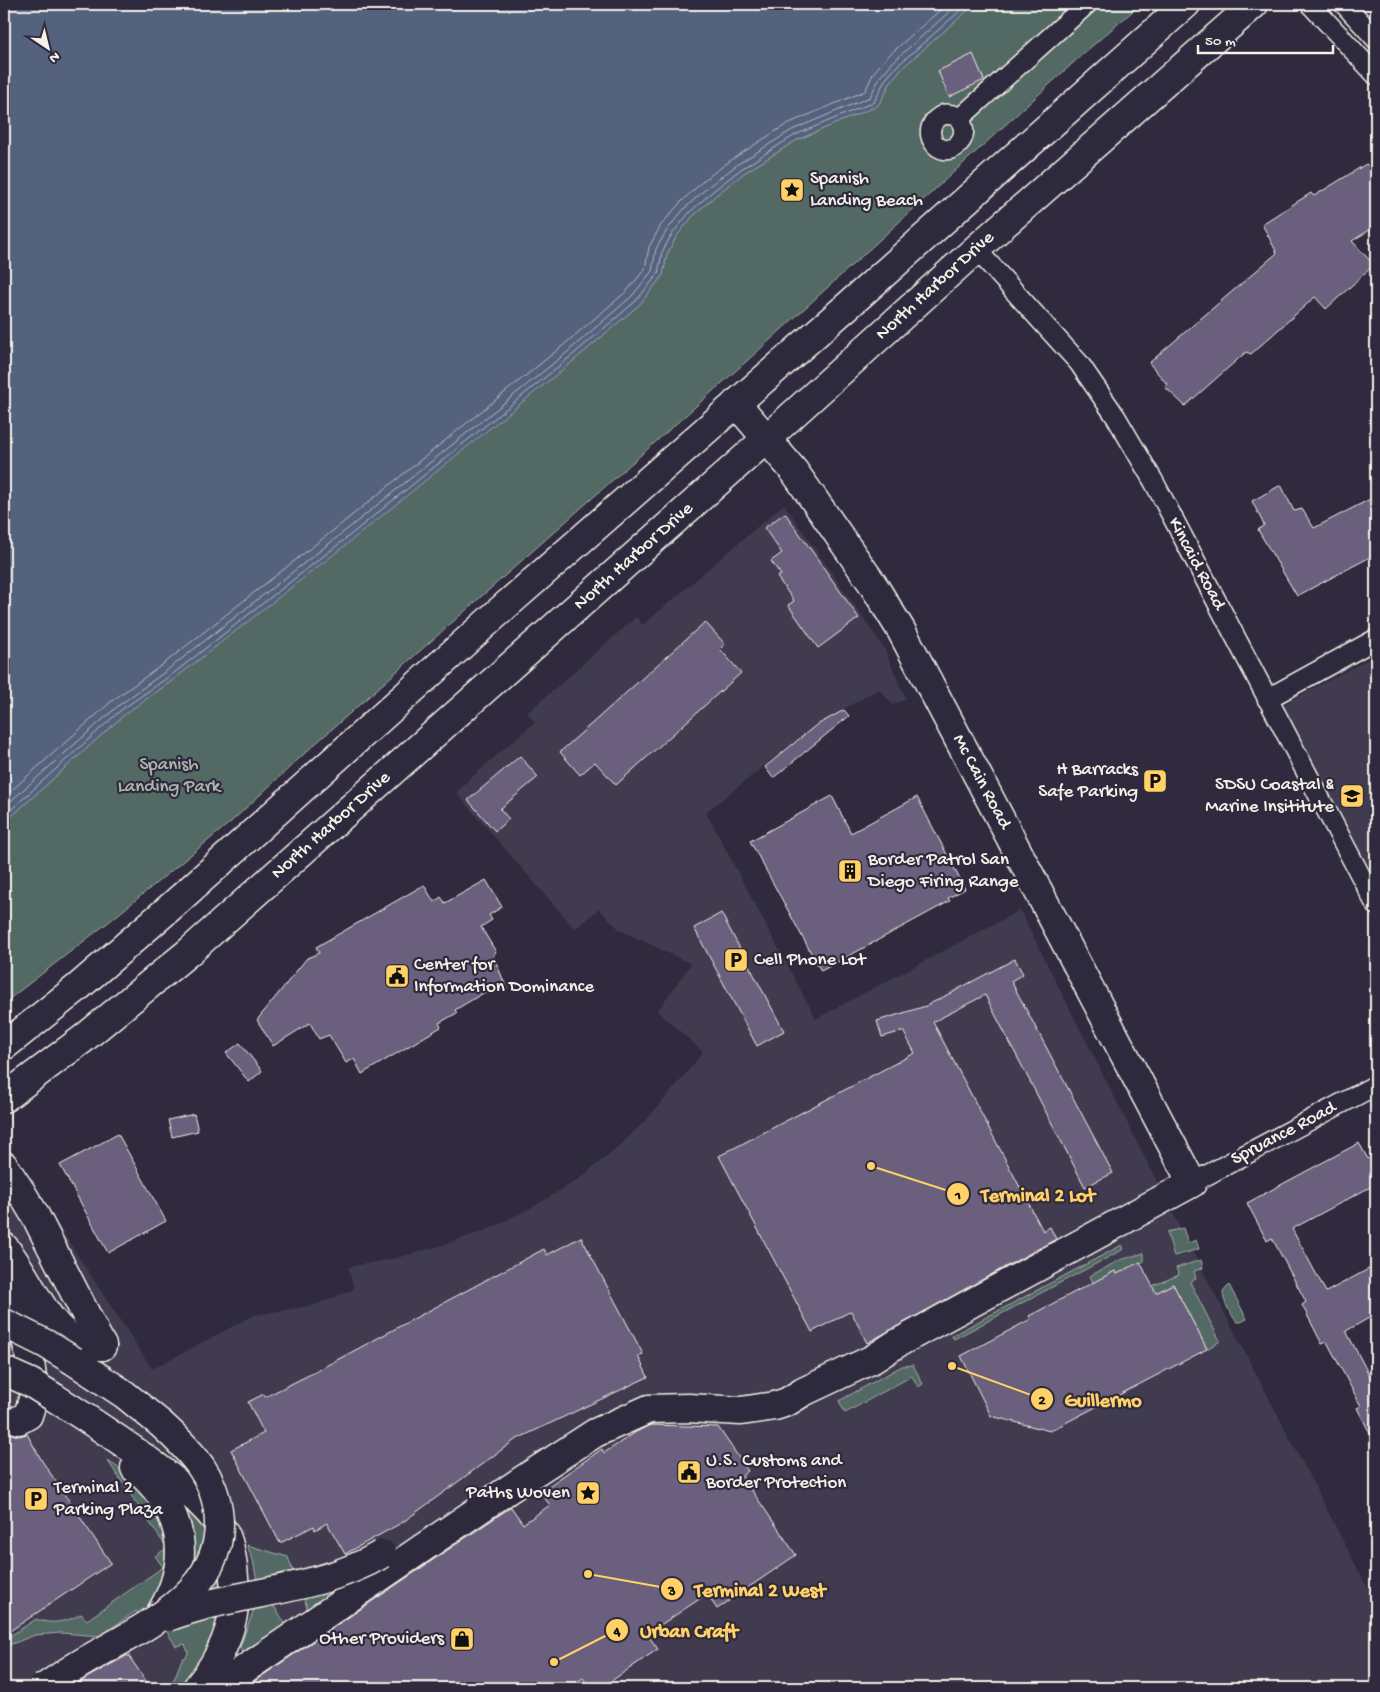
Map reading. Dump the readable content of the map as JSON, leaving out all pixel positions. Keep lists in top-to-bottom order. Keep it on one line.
{"streets":{"main road":["North Harbor Drive","Mc Cain Road"],"street":["Kincaid Road","Spruance Road"]},"crossings":[["North Harbor Drive","Kincaid Road"],["North Harbor Drive","Mc Cain Road"],["Mc Cain Road","Spruance Road"]],"parks":["Spanish Landing Park"],"places":{"place":["Spanish Landing Beach","Paths Woven"],"parking":["H Barracks Safe Parking","Cell Phone Lot","Terminal 2 Parking Plaza"],"school or university":["SDSU Coastal & Marine Insititute"],"building":["Border Patrol San Diego Firing Range"],"public building":["Center for Information Dominance","U.S. Customs and Border Protection"],"other":["Terminal 2 Lot","Guillermo","Terminal 2 West","Urban Craft"],"shop":["Other Providers"]},"scale_bar":"50 m","north":"bottom right"}
